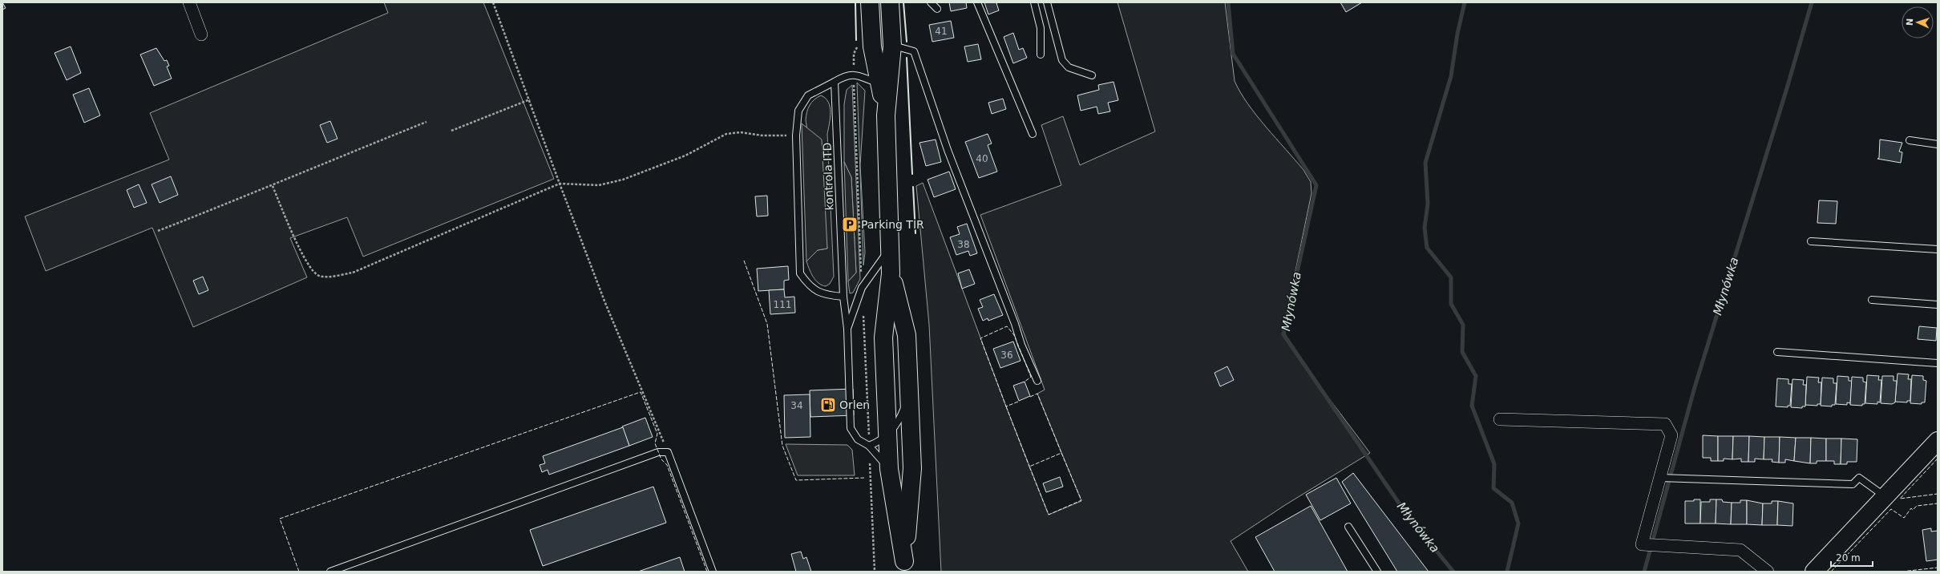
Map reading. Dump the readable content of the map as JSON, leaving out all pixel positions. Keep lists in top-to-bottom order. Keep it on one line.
{"streets":{"lane":["kontrola ITD"]},"water":["Młynówka"],"places":{"parking":["Parking TIR"],"fuel station":["Orlen"]},"house_numbers":["41","40","38","111","36","34"],"scale_bar":"20 m","north":"left"}
